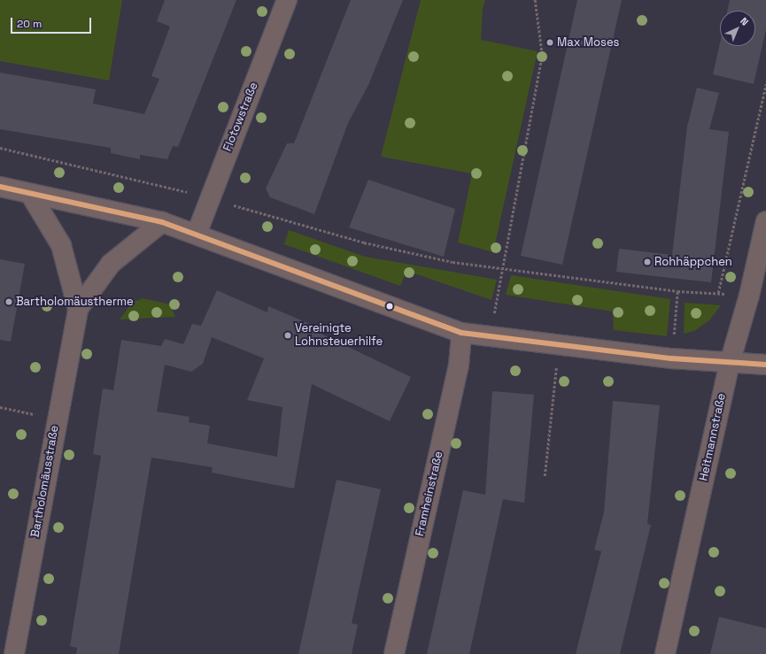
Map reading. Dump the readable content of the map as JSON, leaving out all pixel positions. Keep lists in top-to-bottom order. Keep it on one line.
{"streets":{"street":["Flotowstraße","Heitmannstraße","Bartholomäusstraße","Framheinstraße"]},"places":["Max Moses","Rohhäppchen","Bartholomäustherme","Vereinigte Lohnsteuerhilfe"],"scale_bar":"20 m","north":"top right"}
